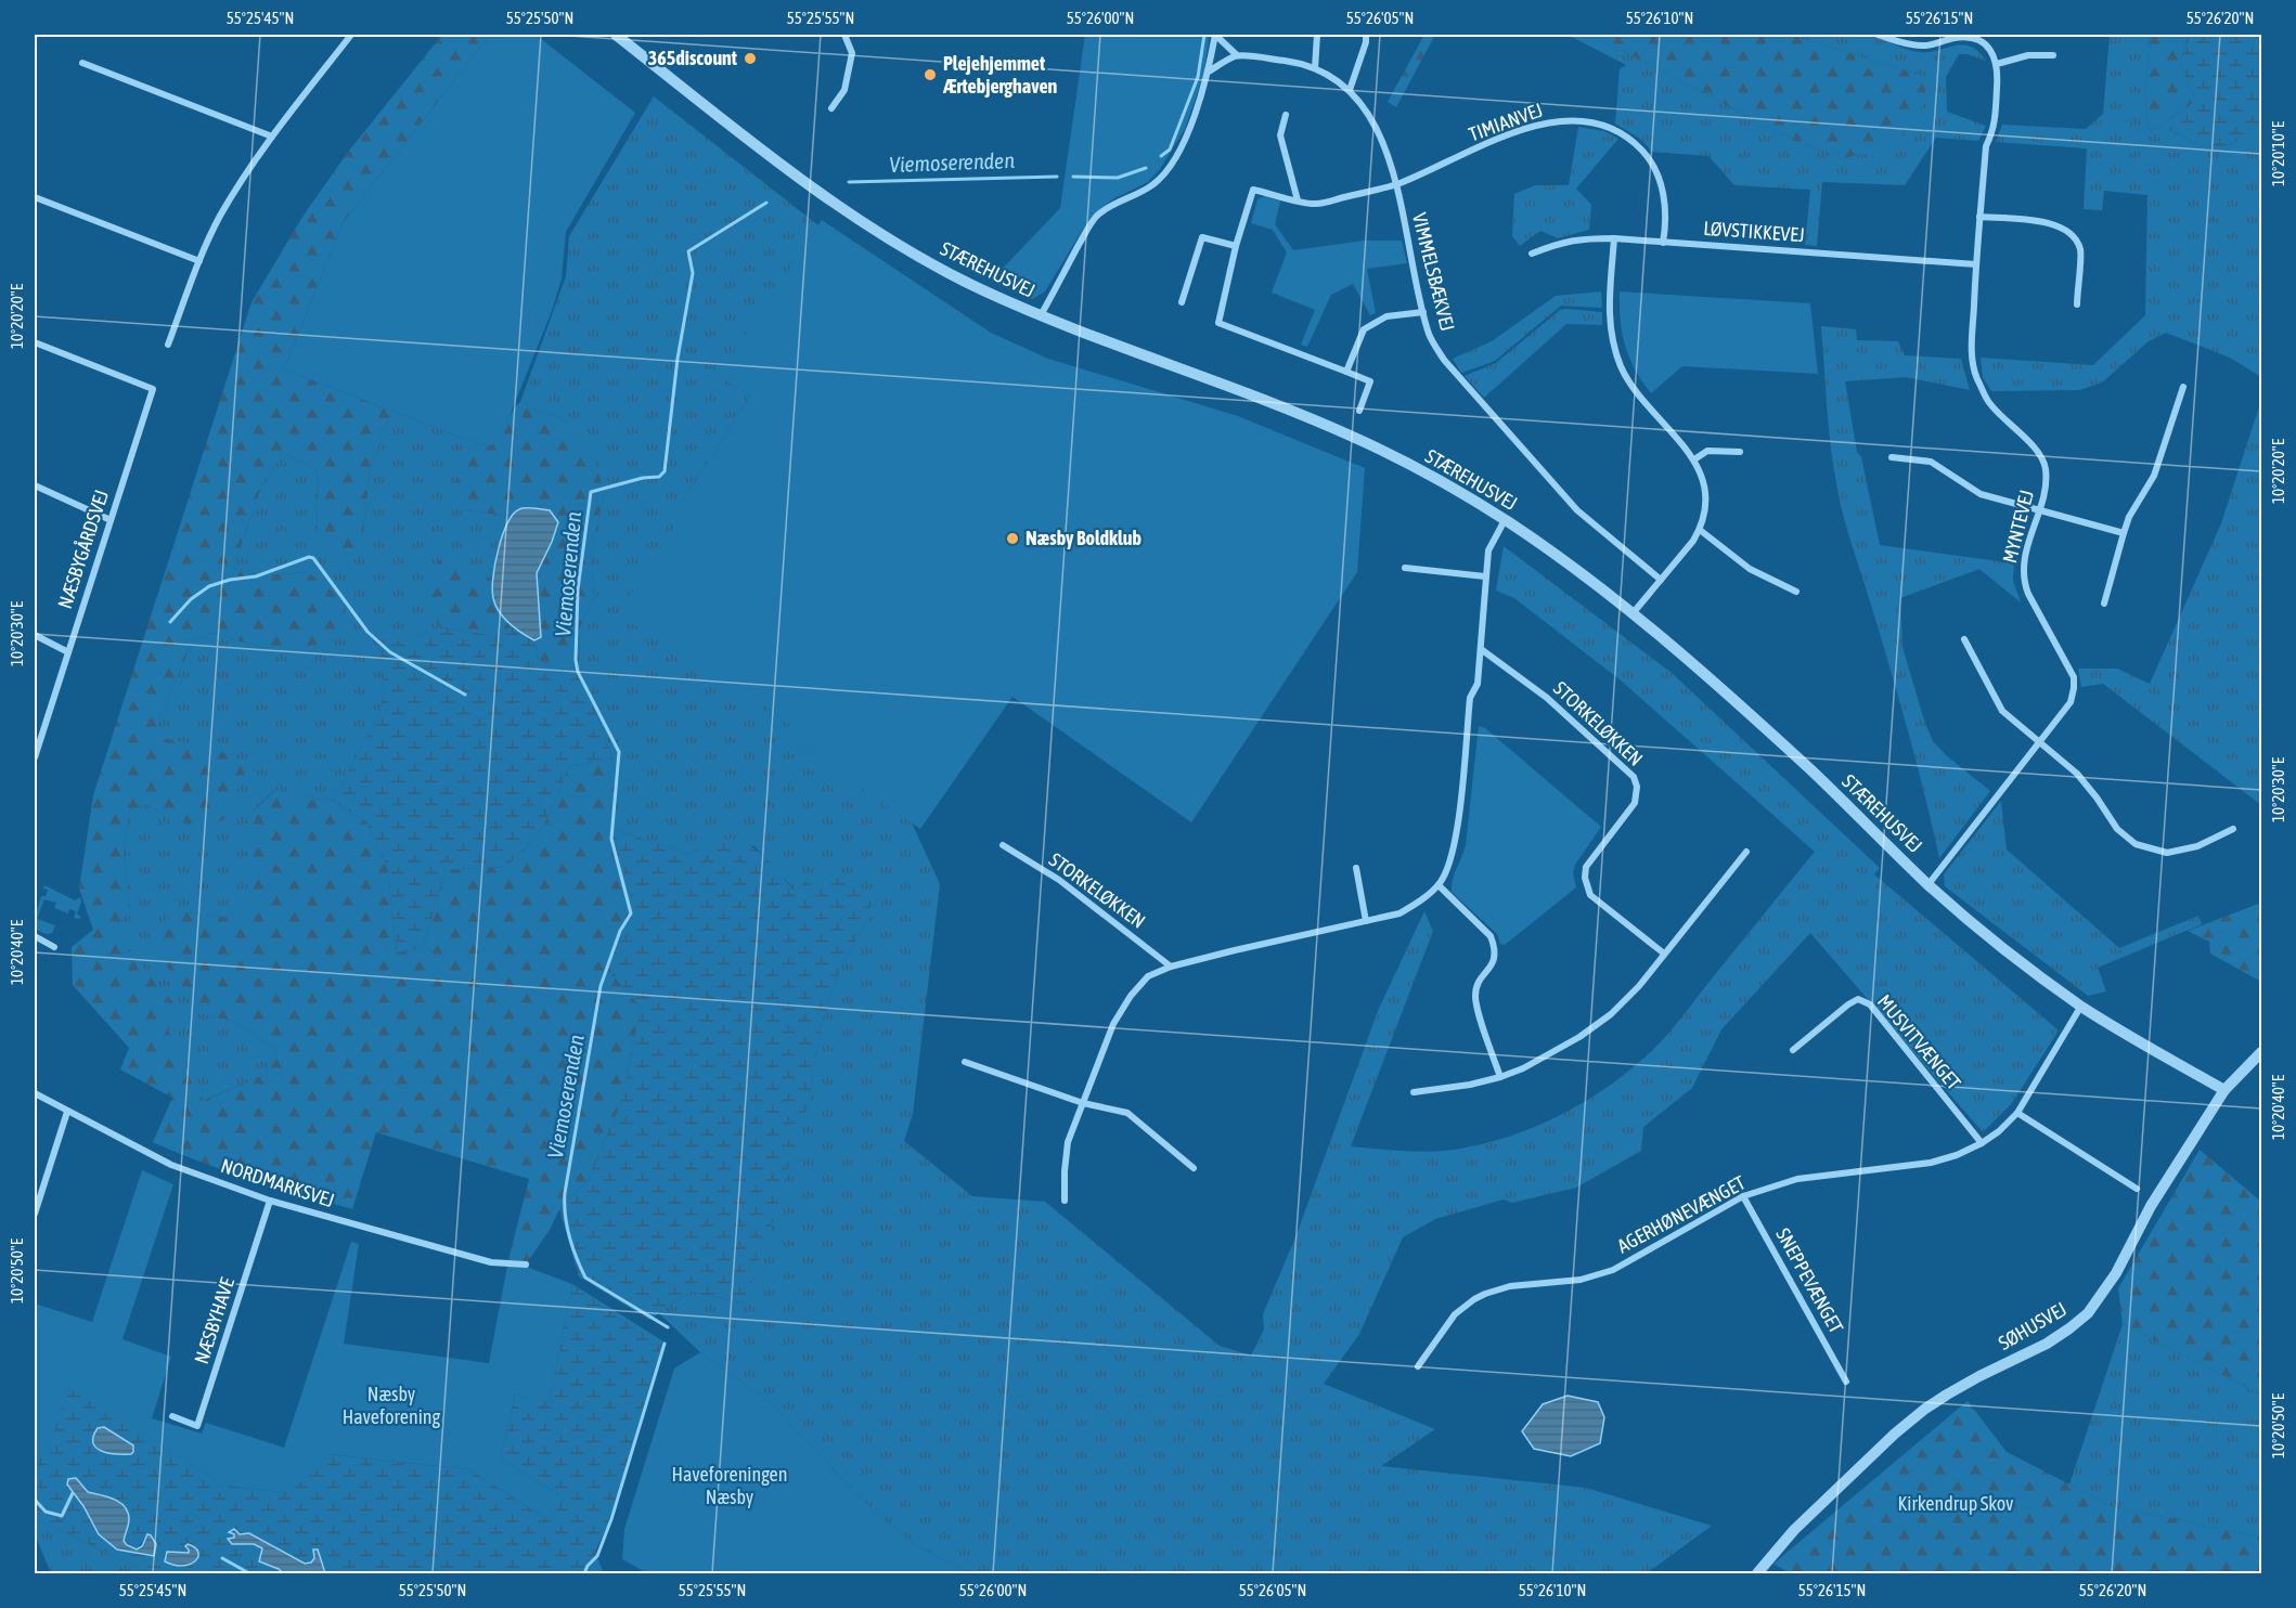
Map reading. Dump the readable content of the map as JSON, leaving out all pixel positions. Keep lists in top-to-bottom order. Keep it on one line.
{"streets":{"street":["TIMIANVEJ","LØVSTIKKEVEJ","STÆREHUSVEJ","VIMMELSBÆKVEJ","MYNTEVEJ","NÆSBYGÅRDSVEJ","STORKELØKKEN","MUSVITVÆNGET","NORDMARKSVEJ","AGERHØNEVÆNGET","SNEPPEVÆNGET","NÆSBYHAVE","SØHUSVEJ"]},"crossings":[["TIMIANVEJ","LØVSTIKKEVEJ"],["TIMIANVEJ","VIMMELSBÆKVEJ"],["LØVSTIKKEVEJ","MYNTEVEJ"],["STÆREHUSVEJ","MYNTEVEJ"],["STÆREHUSVEJ","AGERHØNEVÆNGET"],["STÆREHUSVEJ","SØHUSVEJ"],["MUSVITVÆNGET","AGERHØNEVÆNGET"],["NORDMARKSVEJ","NÆSBYHAVE"],["AGERHØNEVÆNGET","SNEPPEVÆNGET"]],"water":["Viemoserenden"],"parks":["Næsby Haveforening","Haveforeningen Næsby","Kirkendrup Skov"],"places":["365discount","Plejehjemmet Ærtebjerghaven","Næsby Boldklub"],"coordinates":["55°25'45\"N","55°25'50\"N","55°25'55\"N","55°26'00\"N","55°26'05\"N","55°26'10\"N","55°26'15\"N","55°26'20\"N","10°20'10\"E","10°20'20\"E","10°20'30\"E","10°20'40\"E","10°20'50\"E"]}
